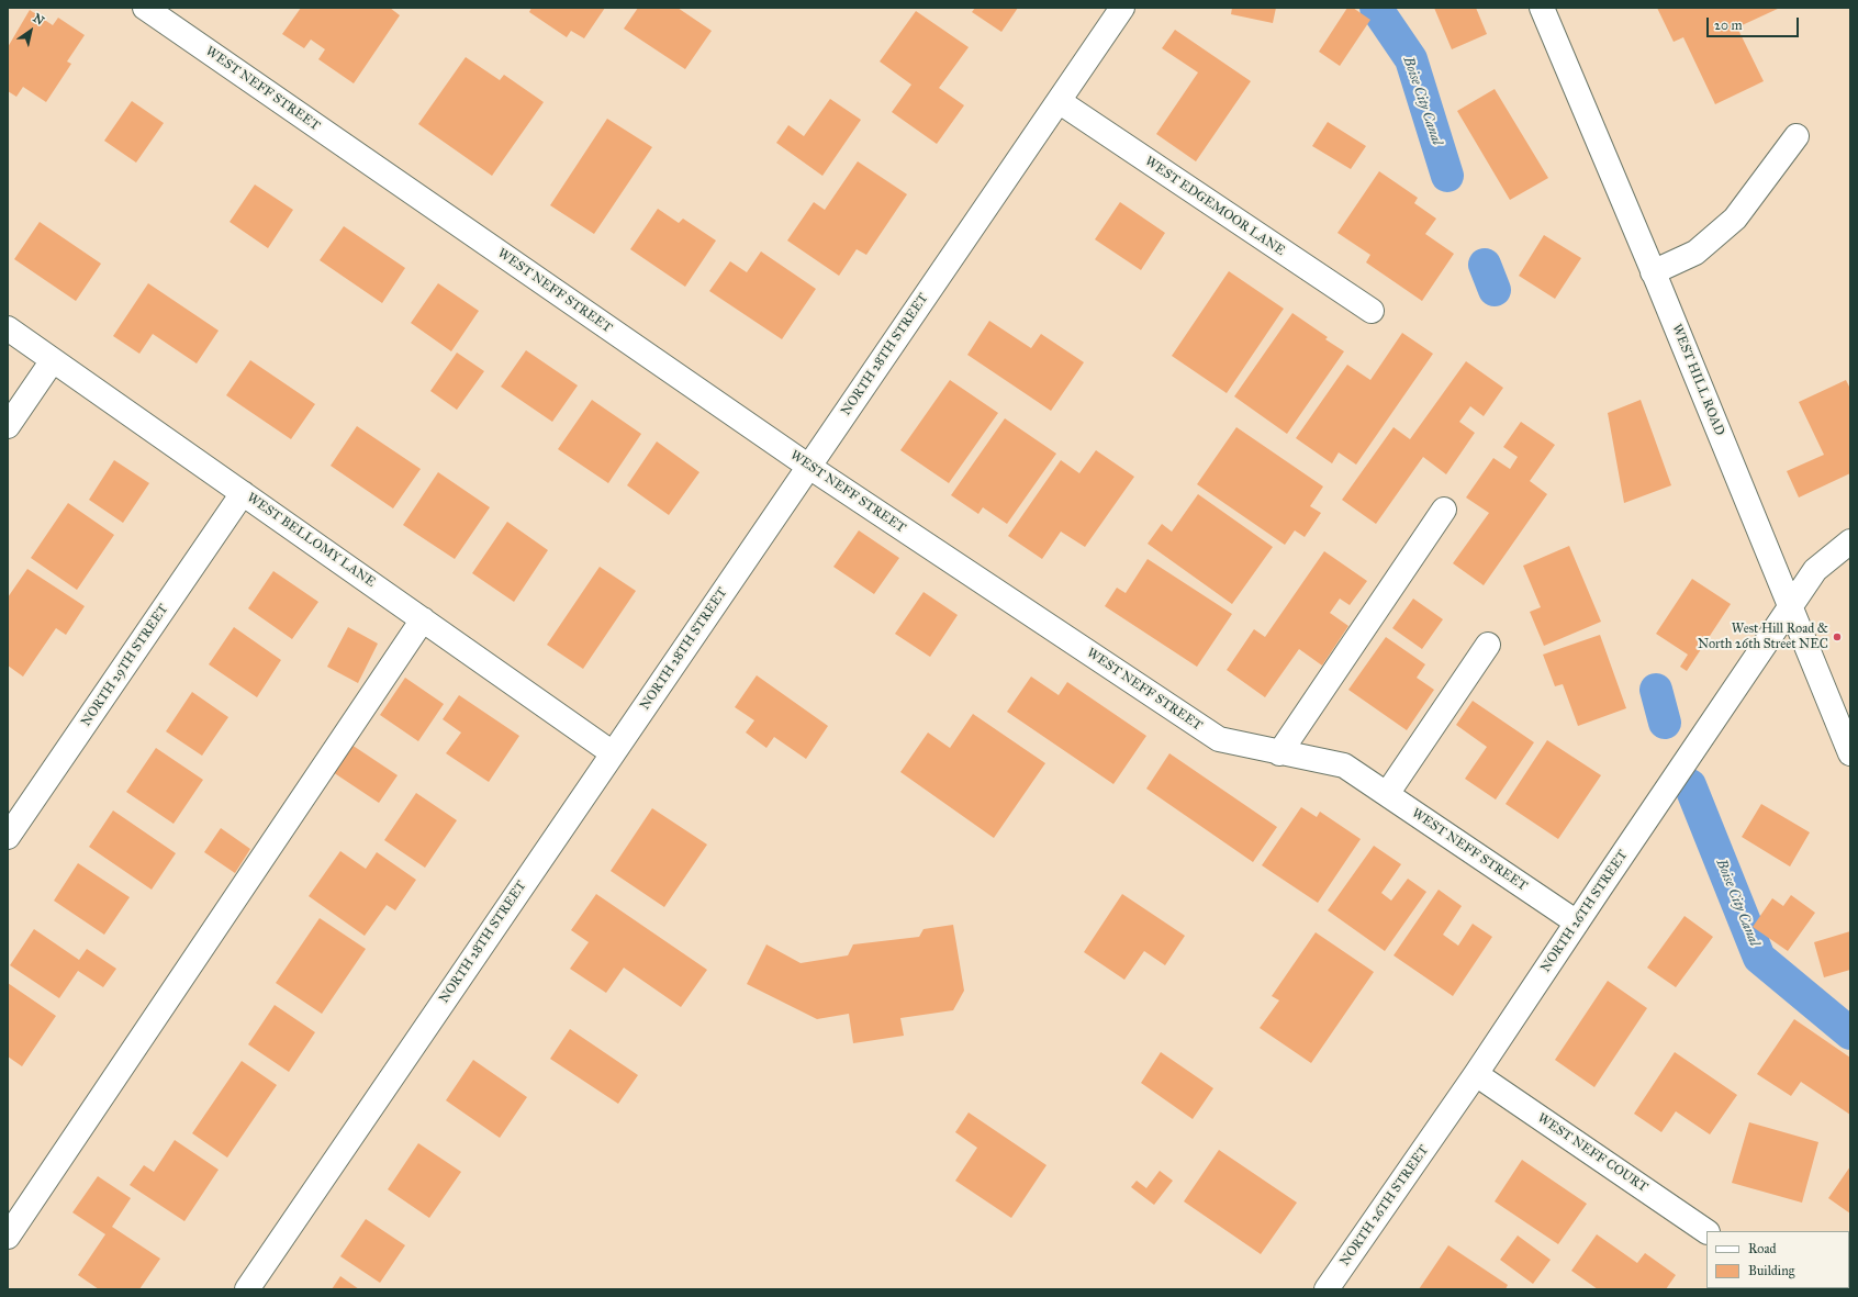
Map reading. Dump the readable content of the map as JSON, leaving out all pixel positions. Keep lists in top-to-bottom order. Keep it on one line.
{"streets":{"street":["WEST NEFF STREET","WEST EDGEMOOR LANE","NORTH 28TH STREET","WEST HILL ROAD","WEST BELLOMY LANE","NORTH 29TH STREET","NORTH 26TH STREET","WEST NEFF COURT"]},"crossings":[["WEST NEFF STREET","NORTH 28TH STREET"],["WEST NEFF STREET","NORTH 26TH STREET"],["WEST EDGEMOOR LANE","NORTH 28TH STREET"],["NORTH 28TH STREET","WEST BELLOMY LANE"],["WEST HILL ROAD","NORTH 26TH STREET"],["WEST BELLOMY LANE","NORTH 29TH STREET"],["NORTH 26TH STREET","WEST NEFF COURT"]],"water":["Boise City Canal"],"places":["West Hill Road & North 26th Street NEC"],"legend":["Road","Building"],"scale_bar":"20 m","north":"top right"}
